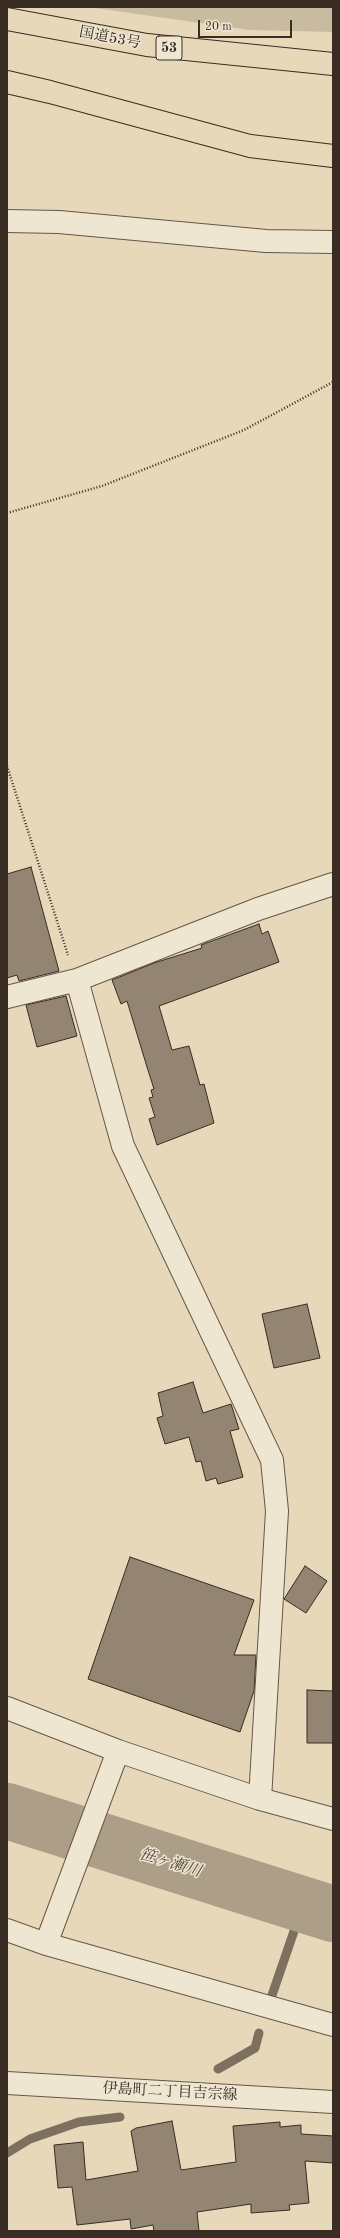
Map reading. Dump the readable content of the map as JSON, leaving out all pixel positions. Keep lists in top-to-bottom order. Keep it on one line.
{"streets":{"highway":["国道53号","53"],"street":["伊島町二丁目吉宗線"]},"water":["笹ヶ瀬川"],"scale_bar":"20 m"}
